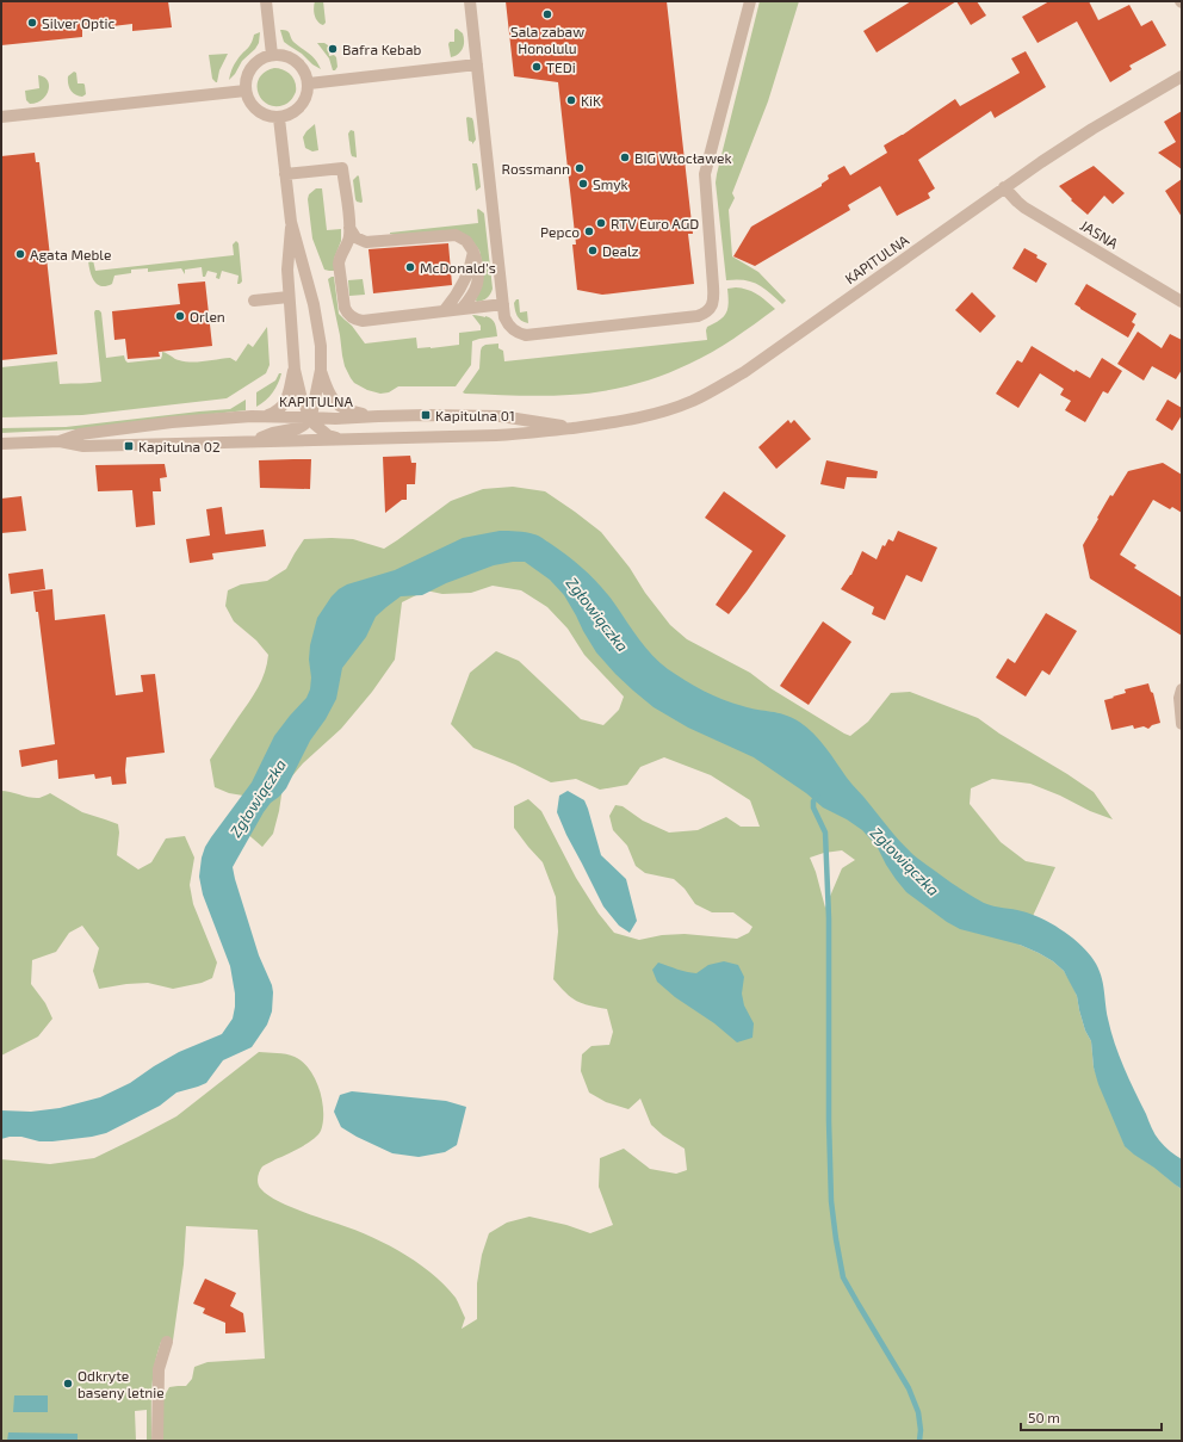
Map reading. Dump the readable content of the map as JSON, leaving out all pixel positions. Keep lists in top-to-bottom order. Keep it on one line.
{"streets":{"street":["JASNA","KAPITULNA"]},"crossings":[["JASNA","KAPITULNA"]],"water":["Zgłowiączka"],"places":{"other":["Sala zabaw Honolulu","Silver Optic","Bafra Kebab","TEDi","KiK","BIG Włocławek","Rossmann","Smyk","RTV Euro AGD","Pepco","Dealz","Agata Meble","McDonald's","Orlen","Odkryte baseny letnie"],"transit":["Kapitulna 01","Kapitulna 02"]},"scale_bar":"50 m"}
